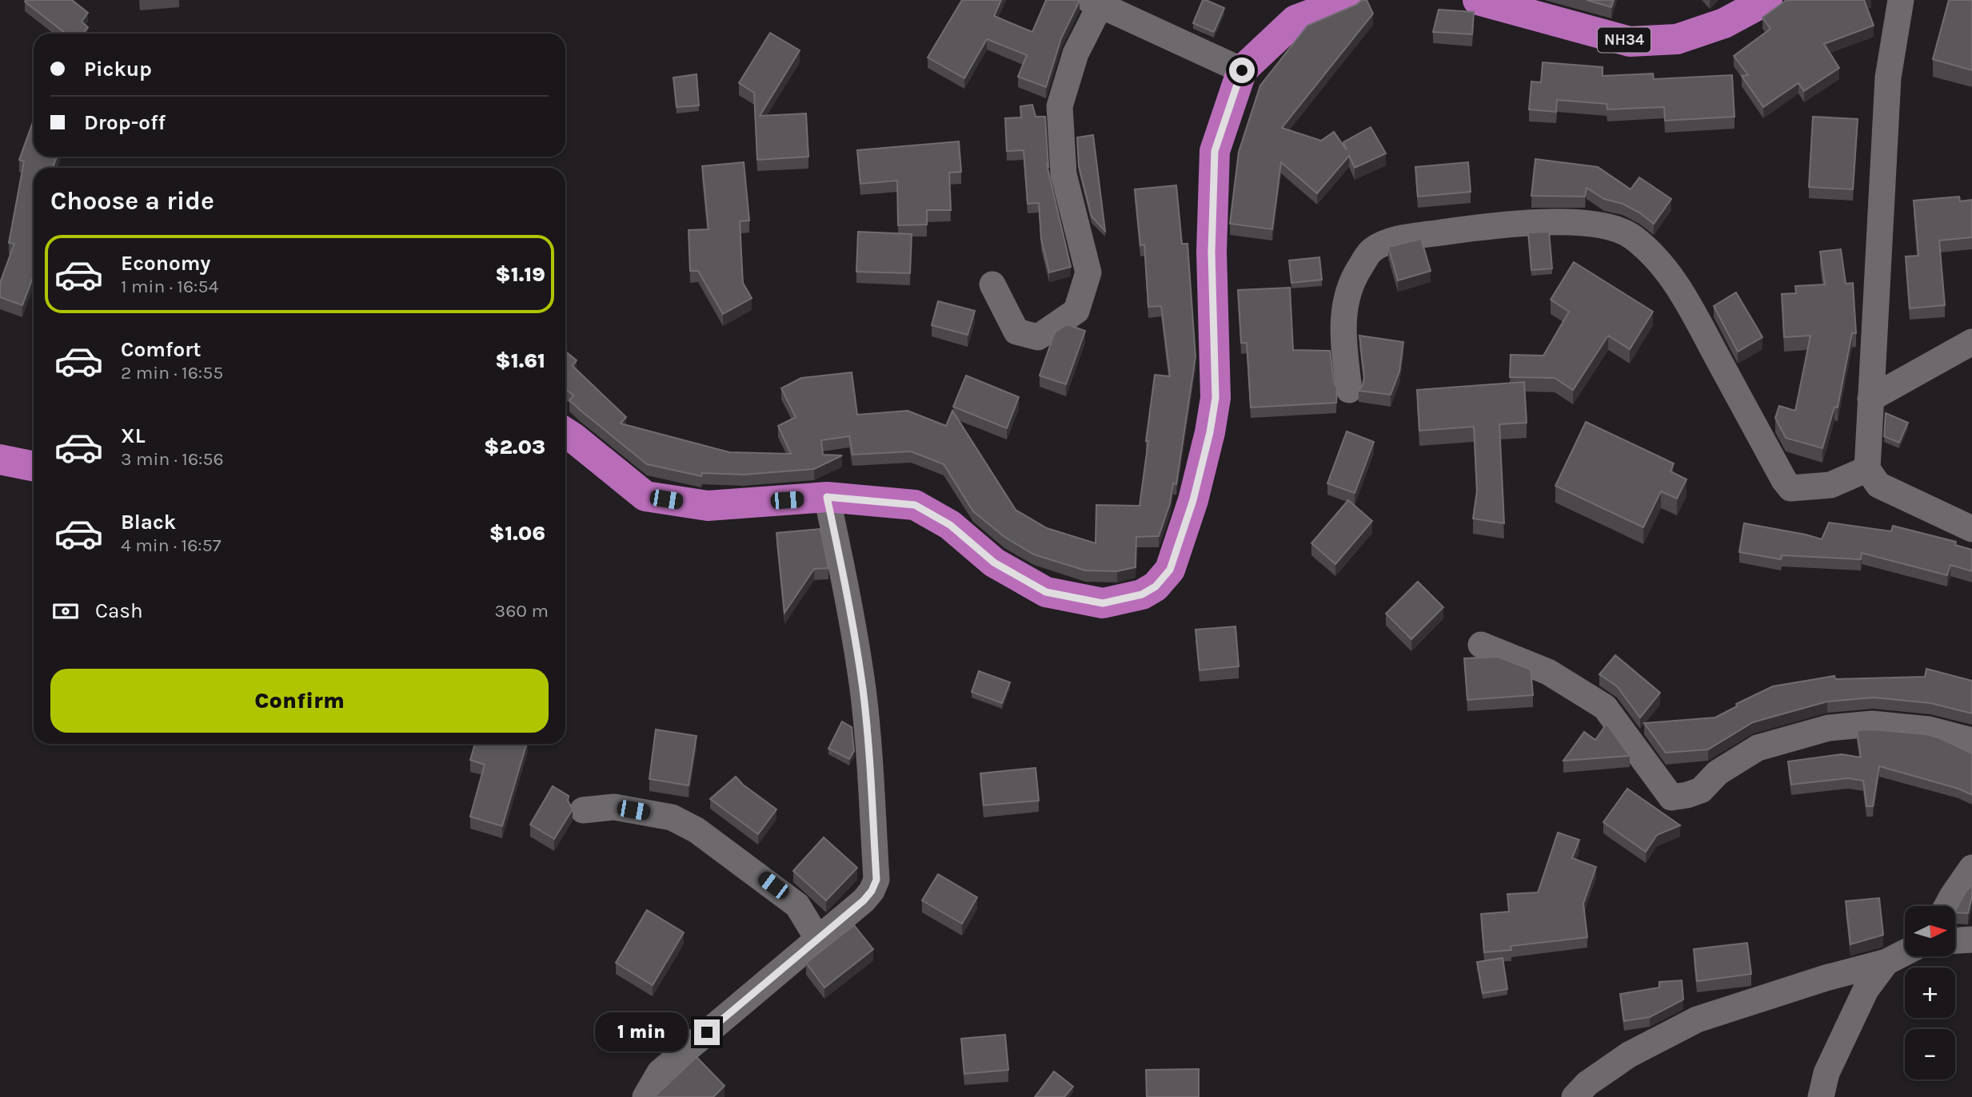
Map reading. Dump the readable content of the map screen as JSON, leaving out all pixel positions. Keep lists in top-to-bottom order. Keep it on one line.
{"streets":{"highway":["NH34"]},"north":"right","page":{"banner":["Pickup","Drop-off"],"heading":"Choose a ride","list":[{"name":"Economy","note":"1 min · 16:54","value":"$1.19"},{"name":"Comfort","note":"2 min · 16:55","value":"$1.61"},{"name":"XL","note":"3 min · 16:56","value":"$2.03"},{"name":"Black","note":"4 min · 16:57","value":"$1.06"}],"pay":["Cash","360 m"],"buttons":"Confirm","map_buttons":["+","−"],"bubble":"1 min"}}
